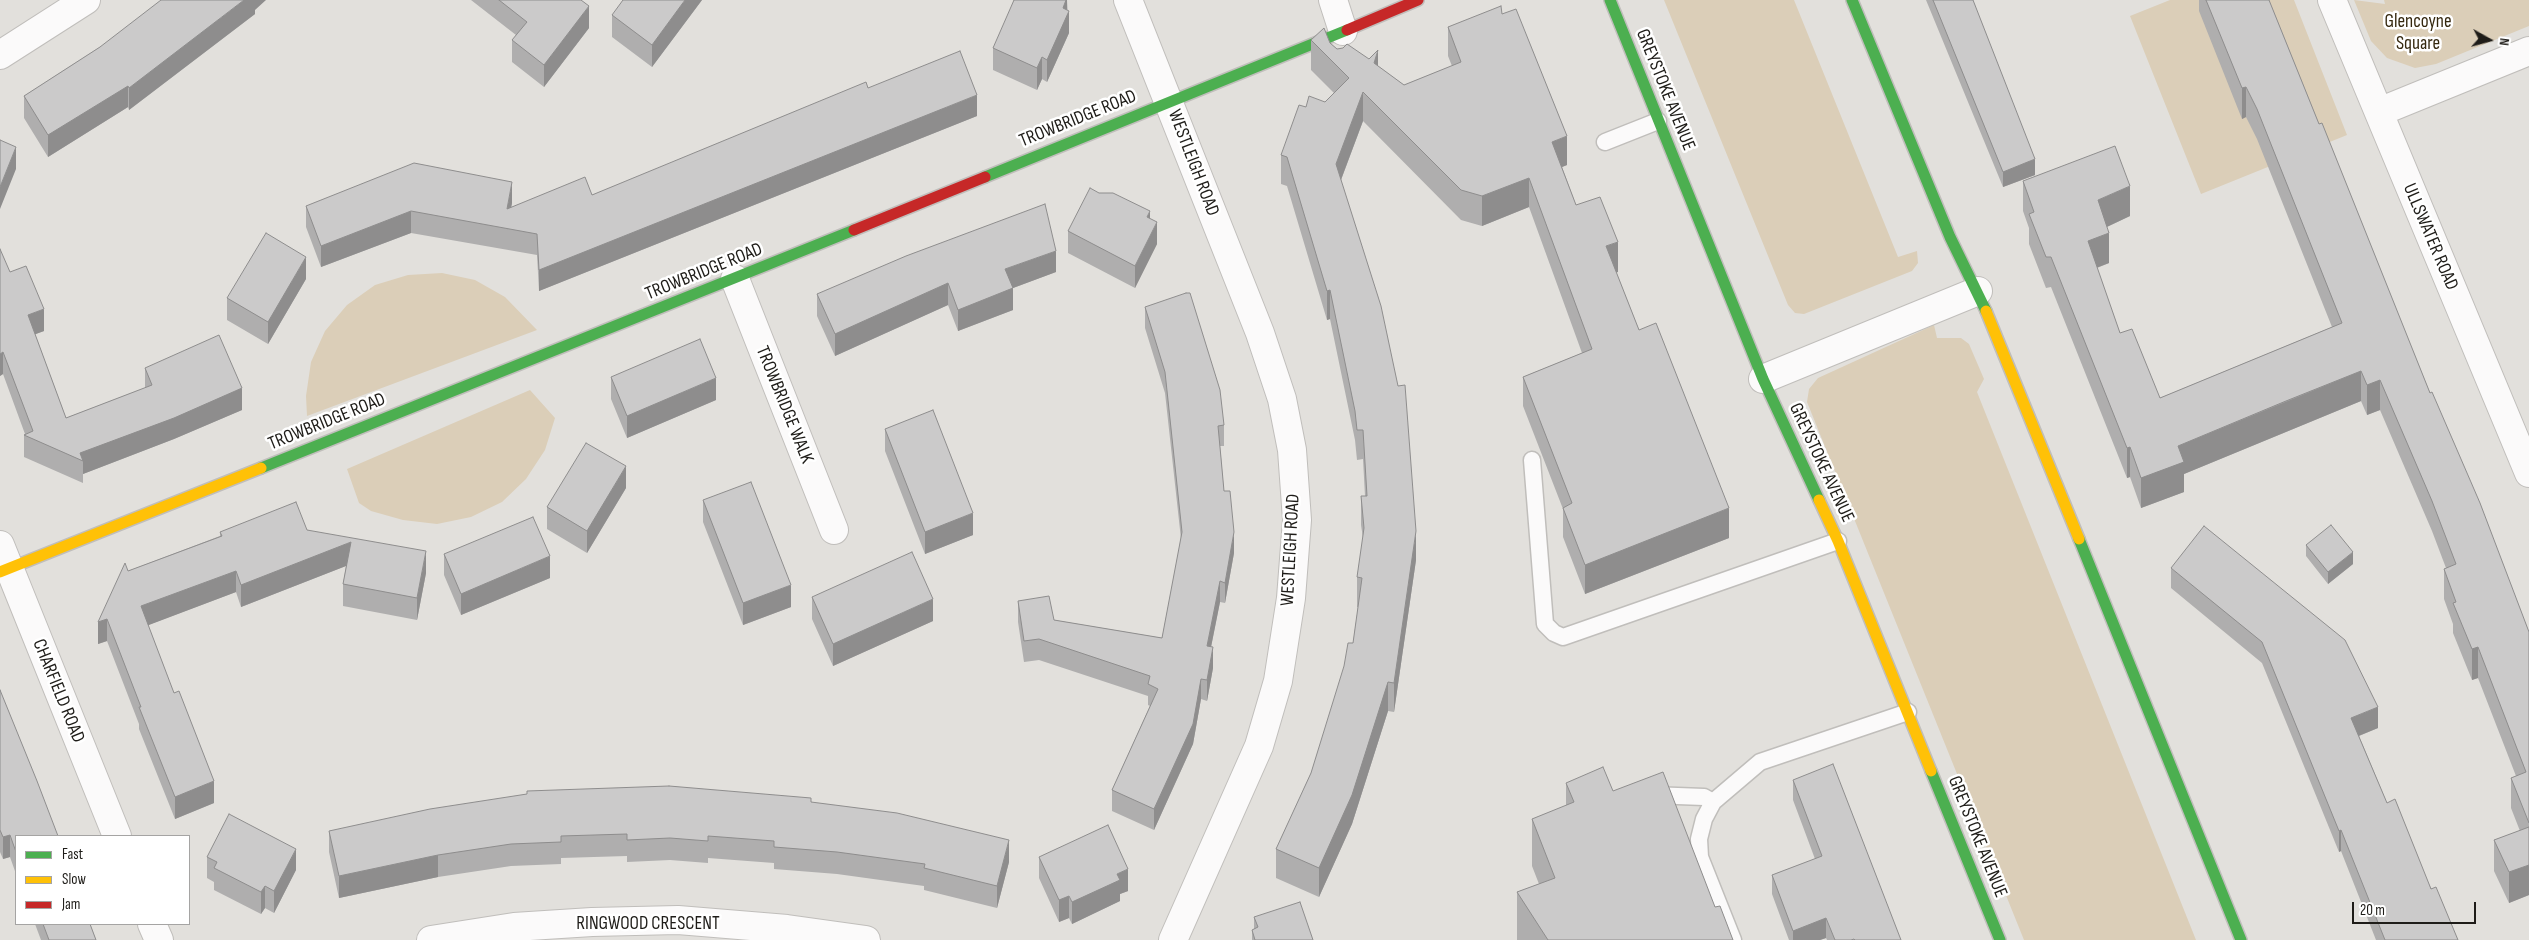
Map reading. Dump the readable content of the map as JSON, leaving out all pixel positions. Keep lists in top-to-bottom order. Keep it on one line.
{"streets":{"street":["GREYSTOKE AVENUE","TROWBRIDGE ROAD","WESTLEIGH ROAD","ULLSWATER ROAD","TROWBRIDGE WALK","CHARFIELD ROAD","RINGWOOD CRESCENT"]},"crossings":[["TROWBRIDGE ROAD","WESTLEIGH ROAD"],["TROWBRIDGE ROAD","TROWBRIDGE WALK"],["TROWBRIDGE ROAD","CHARFIELD ROAD"]],"parks":["Glencoyne Square"],"legend":["Fast","Slow","Jam"],"scale_bar":"20 m","north":"right"}
